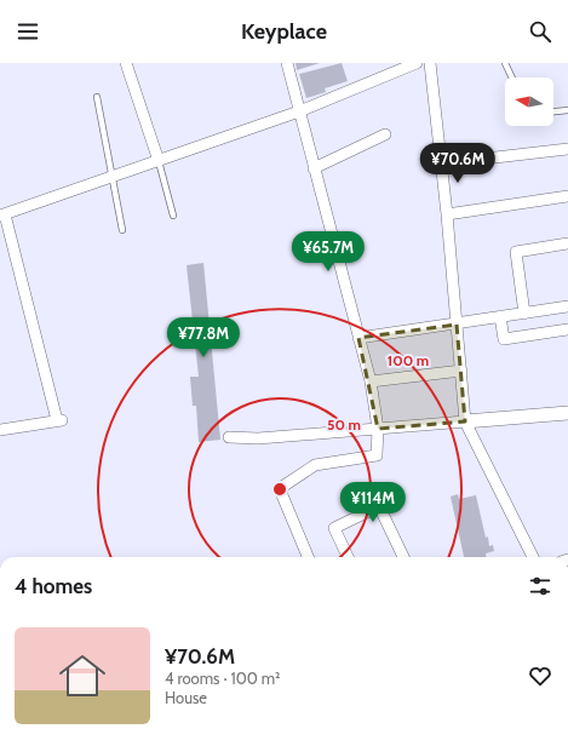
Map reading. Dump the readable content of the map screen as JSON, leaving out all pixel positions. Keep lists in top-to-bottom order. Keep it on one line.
{"north":"left","page":{"header":"Keyplace","price":["¥70.6M","¥65.7M","¥77.8M","¥114M"],"heading":"4 homes","list":[{"name":"¥70.6M","note":"4 rooms · 100 m² · House"}]},"rings":["100 m","50 m"]}
